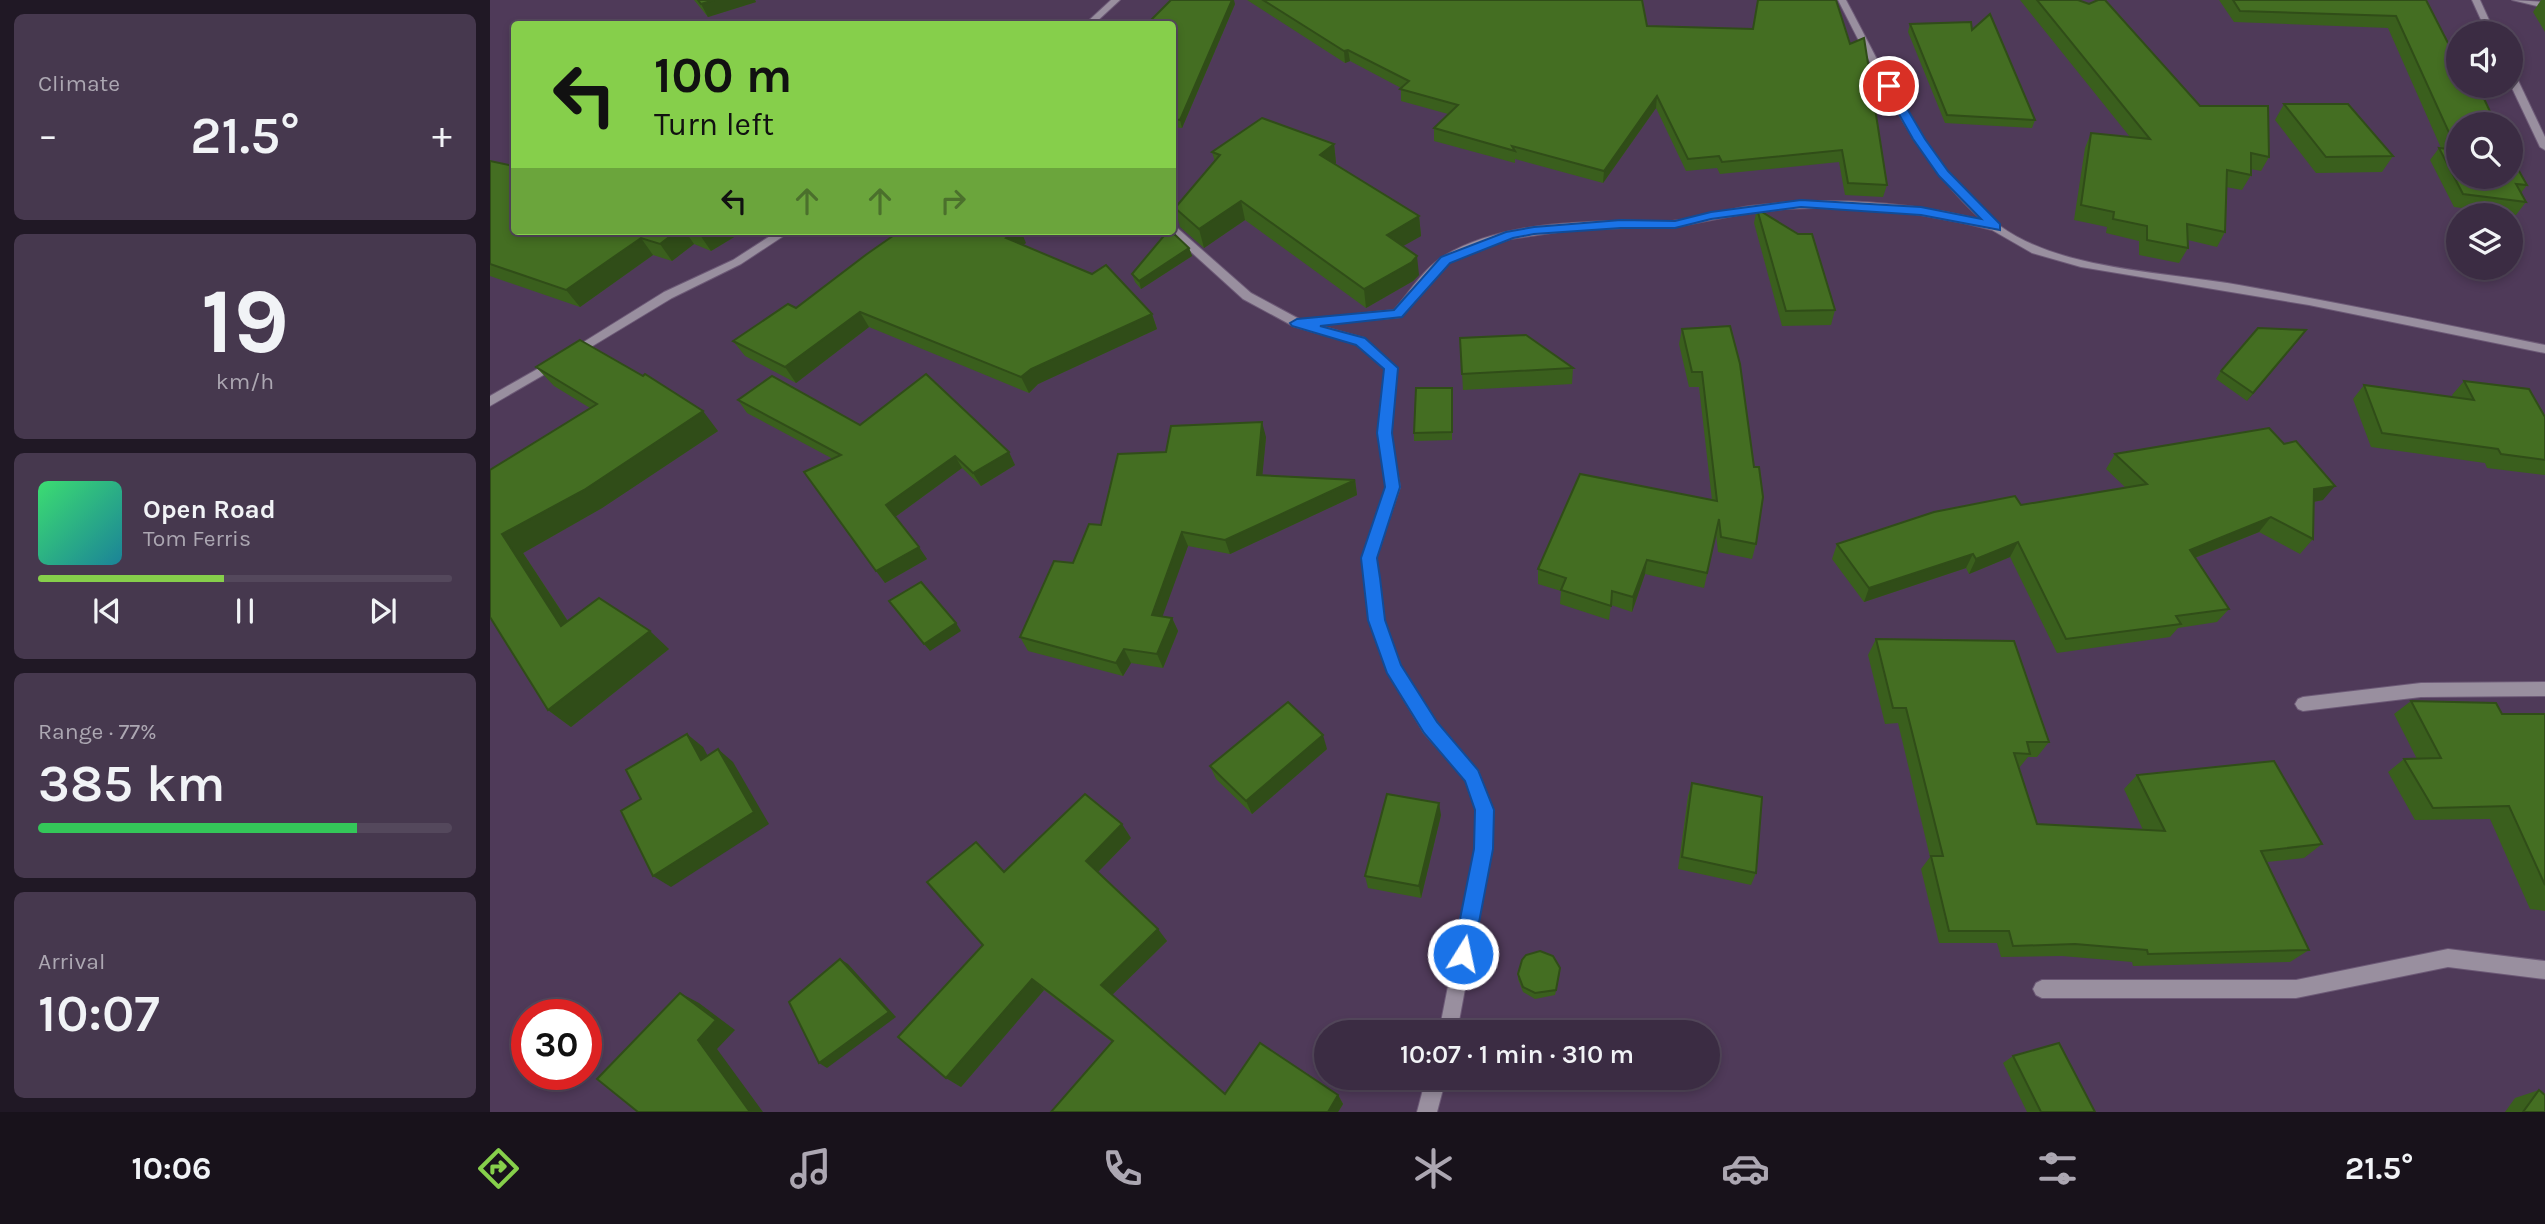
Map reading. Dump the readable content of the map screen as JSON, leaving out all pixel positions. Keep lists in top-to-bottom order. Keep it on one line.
{"page":{"tile":["Climate",["19","km/h"],["Range · 77%","385 km"],["Arrival","10:07"]],"turn":["100 m","Turn left"],"heat":["−","21.5°","+"],"song":["Open Road","Tom Ferris"],"limit":"30","trip":"10:07 · 1 min · 310 m","tabs":["10:06","21.5°"]}}
